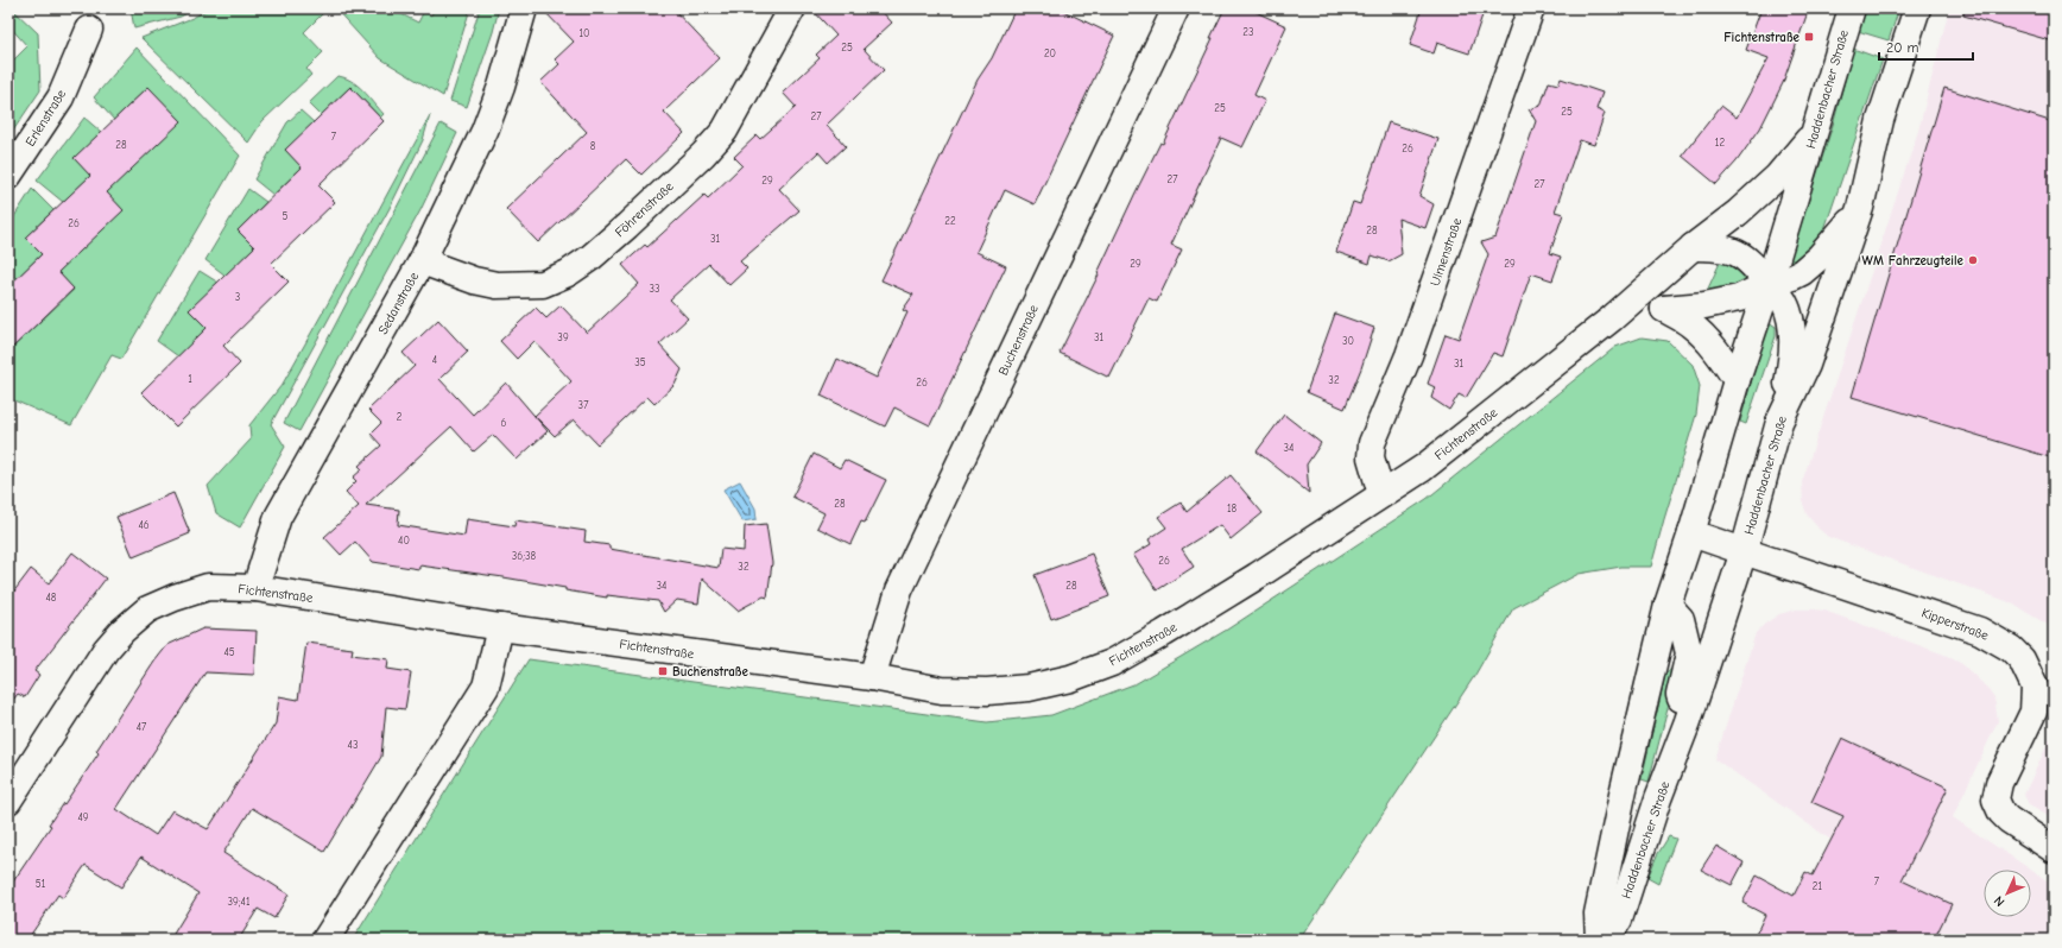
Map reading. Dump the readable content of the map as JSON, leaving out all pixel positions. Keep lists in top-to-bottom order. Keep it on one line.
{"streets":{"street":["Haddenbacher Straße","Erlenstraße","Föhrenstraße","Ulmenstraße","Sedanstraße","Buchenstraße","Fichtenstraße","Kipperstraße"]},"crossings":[["Haddenbacher Straße","Fichtenstraße"],["Haddenbacher Straße","Kipperstraße"],["Föhrenstraße","Sedanstraße"],["Ulmenstraße","Fichtenstraße"],["Sedanstraße","Fichtenstraße"],["Buchenstraße","Fichtenstraße"]],"places":{"transit":["Fichtenstraße","Buchenstraße"],"other":["WM Fahrzeugteile"]},"house_numbers":["23","10","25","20","25","25","27","7","12","28","8","26","27","29","27","5","22","26","28","31","29","29","33","3","39","31","30","4","35","31","1","32","26","37","2","6","34","28","18","46","40","36;38","26","32","34","28","48","45","47","43","49","7","51","21","39;41"],"scale_bar":"20 m","north":"bottom left"}
